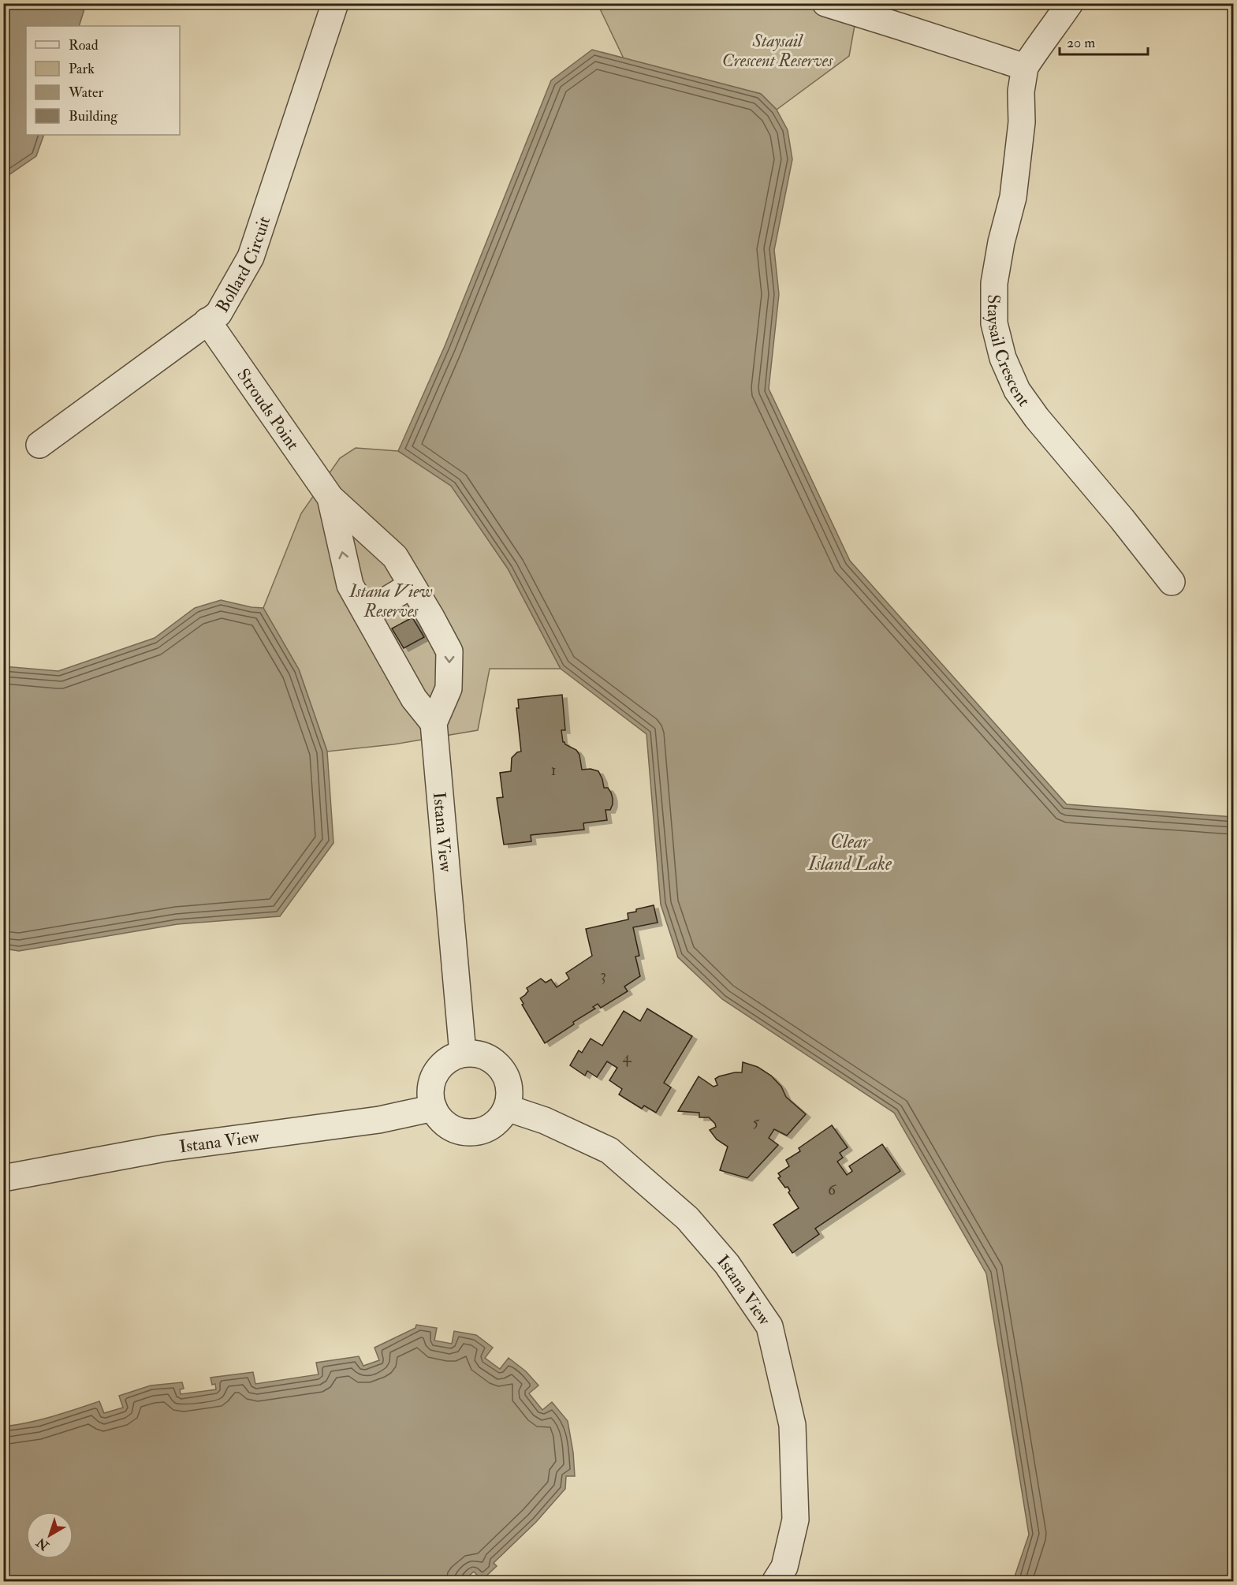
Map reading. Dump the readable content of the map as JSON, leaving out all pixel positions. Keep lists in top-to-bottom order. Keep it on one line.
{"streets":{"street":["Bollard Circuit","Staysail Crescent","Strouds Point","Istana View"]},"crossings":[["Bollard Circuit","Strouds Point"],["Strouds Point","Istana View"]],"water":["Clear Island Lake"],"parks":["Staysail Crescent Reserves","Istana View Reserves"],"house_numbers":["1","3","4","5","6"],"legend":["Road","Park","Water","Building"],"scale_bar":"20 m","north":"bottom left"}
